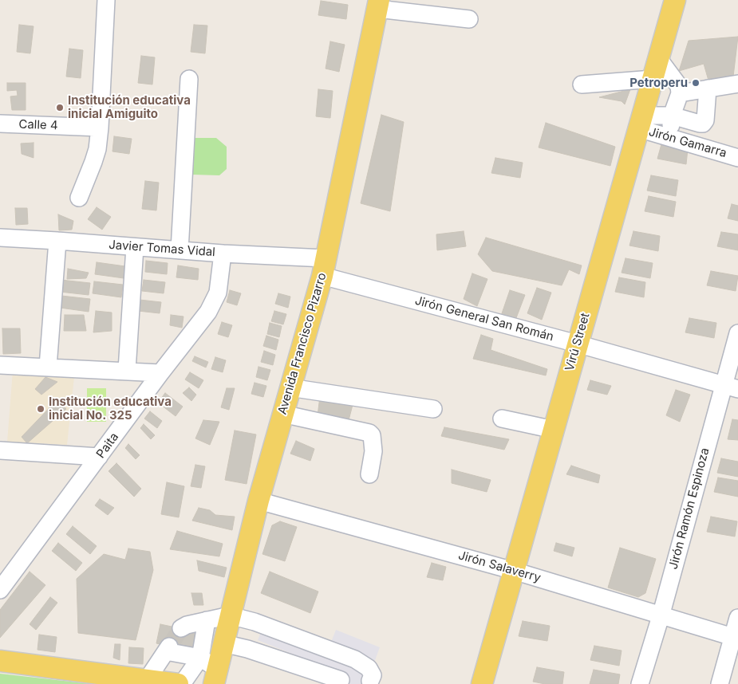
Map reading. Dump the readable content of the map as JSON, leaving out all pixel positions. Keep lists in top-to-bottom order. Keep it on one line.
{"streets":{"main road":["Virú Street","Avenida Francisco Pizarro"],"street":["Calle 4","Jirón Gamarra","Javier Tomas Vidal","Jirón General San Román","Paita","Jirón Ramón Espinoza","Jirón Salaverry"]},"crossings":[["Jirón Gamarra","Virú Street"],["Javier Tomas Vidal","Jirón General San Román"],["Javier Tomas Vidal","Avenida Francisco Pizarro"],["Javier Tomas Vidal","Paita"],["Jirón General San Román","Virú Street"],["Jirón General San Román","Avenida Francisco Pizarro"],["Jirón General San Román","Jirón Ramón Espinoza"],["Virú Street","Jirón Salaverry"],["Avenida Francisco Pizarro","Jirón Salaverry"],["Jirón Ramón Espinoza","Jirón Salaverry"]],"places":["Petroperu","Institución educativa inicial Amiguito","Institución educativa inicial No. 325"]}
